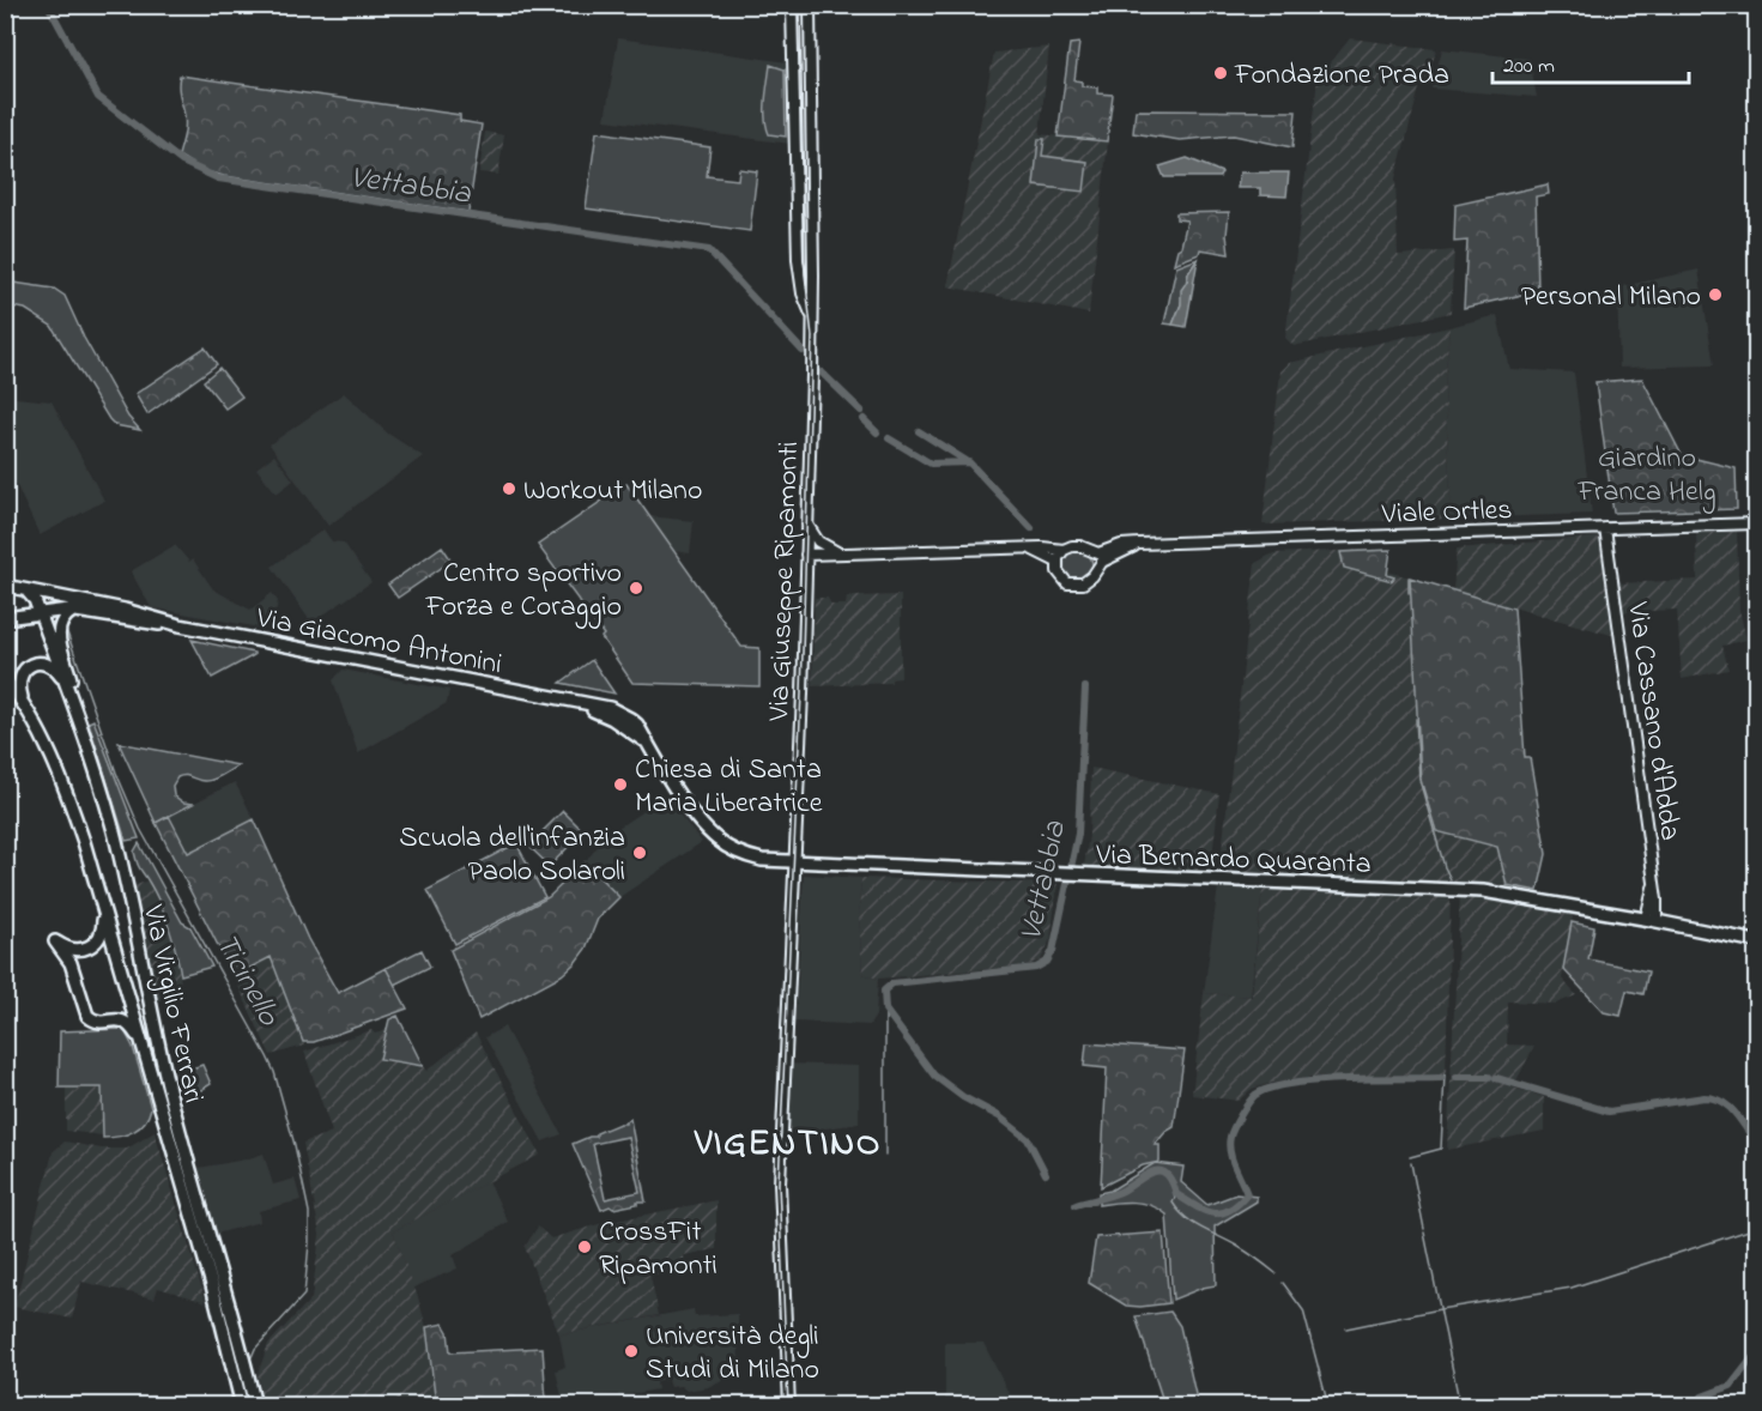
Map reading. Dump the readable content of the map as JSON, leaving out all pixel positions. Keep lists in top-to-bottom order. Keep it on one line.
{"streets":{"main road":["Via Giacomo Antonini","Via Bernardo Quaranta","Via Virgilio Ferrari"],"street":["Viale Ortles","Via Giuseppe Ripamonti","Via Cassano d'Adda"]},"crossings":[["Viale Ortles","Via Giuseppe Ripamonti"],["Viale Ortles","Via Cassano d'Adda"],["Via Giuseppe Ripamonti","Via Bernardo Quaranta"],["Via Giacomo Antonini","Via Bernardo Quaranta"],["Via Giacomo Antonini","Via Virgilio Ferrari"],["Via Cassano d'Adda","Via Bernardo Quaranta"]],"districts":["VIGENTINO"],"water":["Vettabbia","Ticinello"],"parks":["Giardino Franca Helg"],"places":["Fondazione Prada","Personal Milano","Workout Milano","Centro sportivo Forza e Coraggio","Chiesa di Santa Maria Liberatrice","Scuola dell'infanzia Paolo Solaroli","CrossFit Ripamonti","Università degli Studi di Milano"],"scale_bar":"200 m"}
